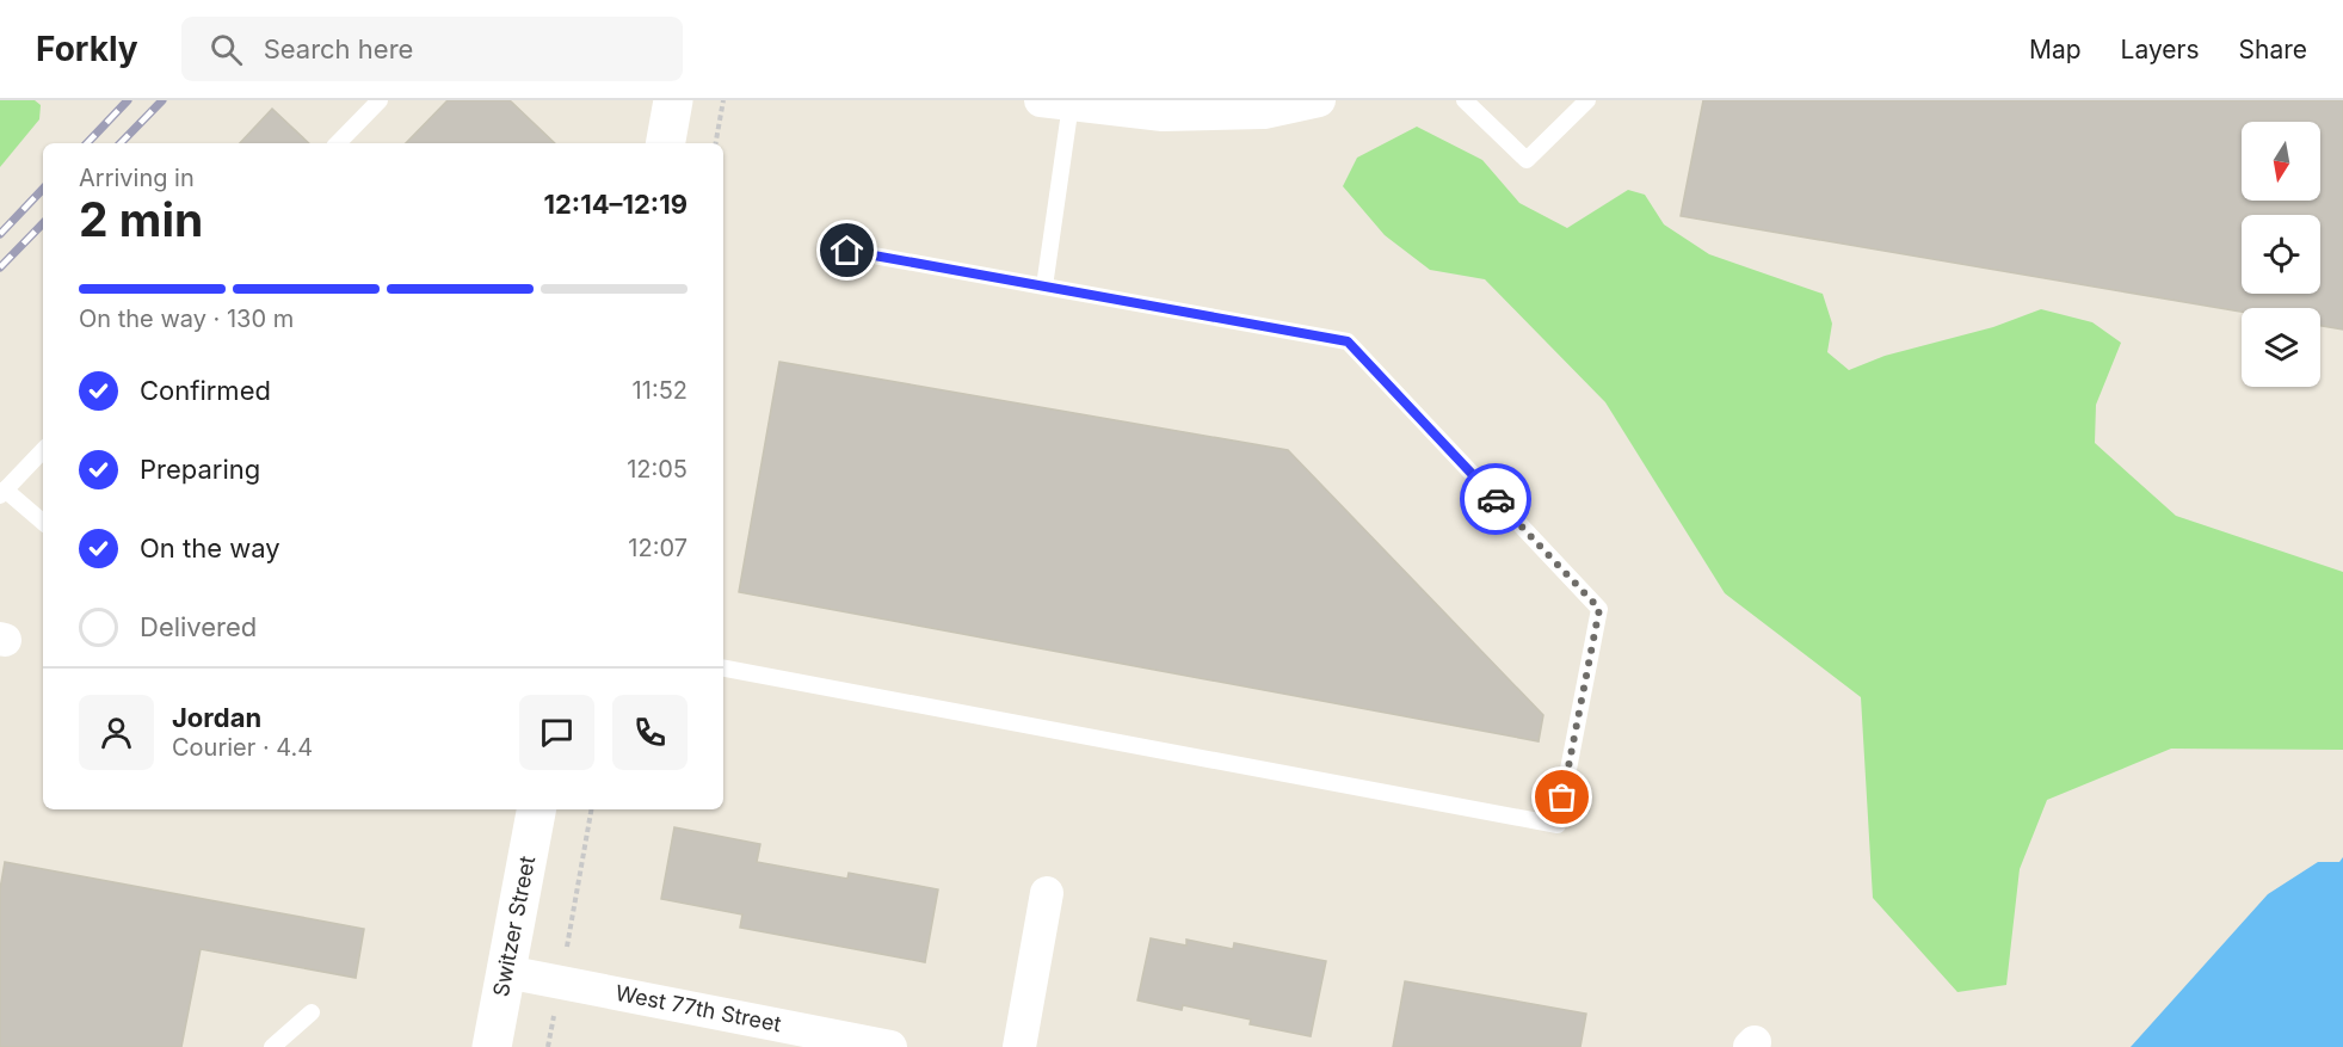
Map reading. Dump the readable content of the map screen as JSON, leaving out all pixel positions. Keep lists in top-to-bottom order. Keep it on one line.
{"streets":{"street":["Switzer Street","West 77th Street"]},"crossings":[["Switzer Street","West 77th Street"]],"north":"bottom","page":{"header":"Forkly","search":"Search here","nav":["Map","Layers","Share"],"heading":["2 min","Arriving in","12:14–12:19"],"panel":["Jordan","Courier · 4.4"],"bar":"On the way · 130 m","list":[["Confirmed","11:52"],["Preparing","12:05"],["On the way","12:07"],"Delivered"]}}
